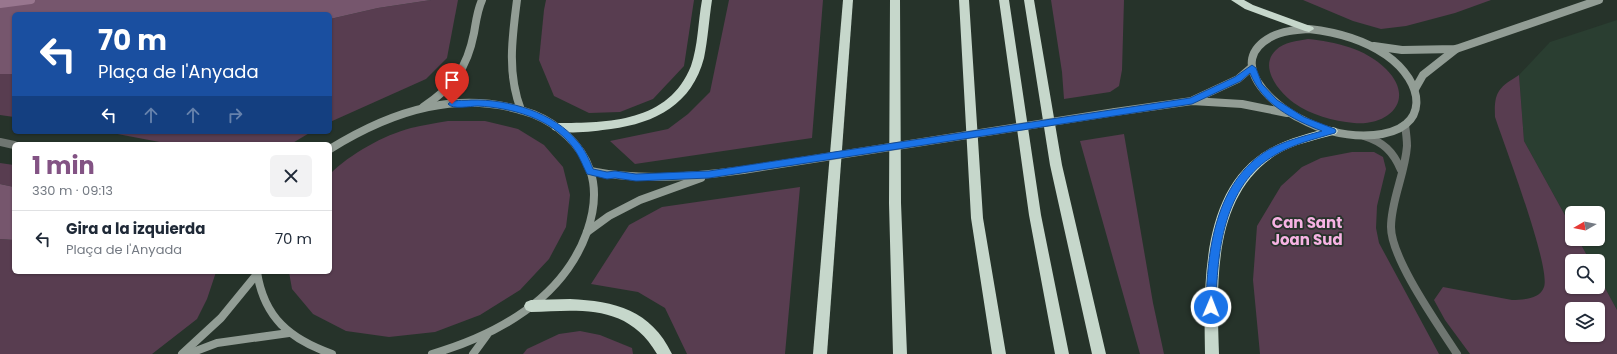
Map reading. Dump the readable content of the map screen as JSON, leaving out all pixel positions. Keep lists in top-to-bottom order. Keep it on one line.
{"districts":["Can Sant Joan Sud"],"north":"left","page":{"turn":["70 m","Plaça de l'Anyada"],"heading":["1 min","330 m · 09:13"],"list":[{"name":"Gira a la izquierda","note":"Plaça de l'Anyada","value":"70 m"}]}}
